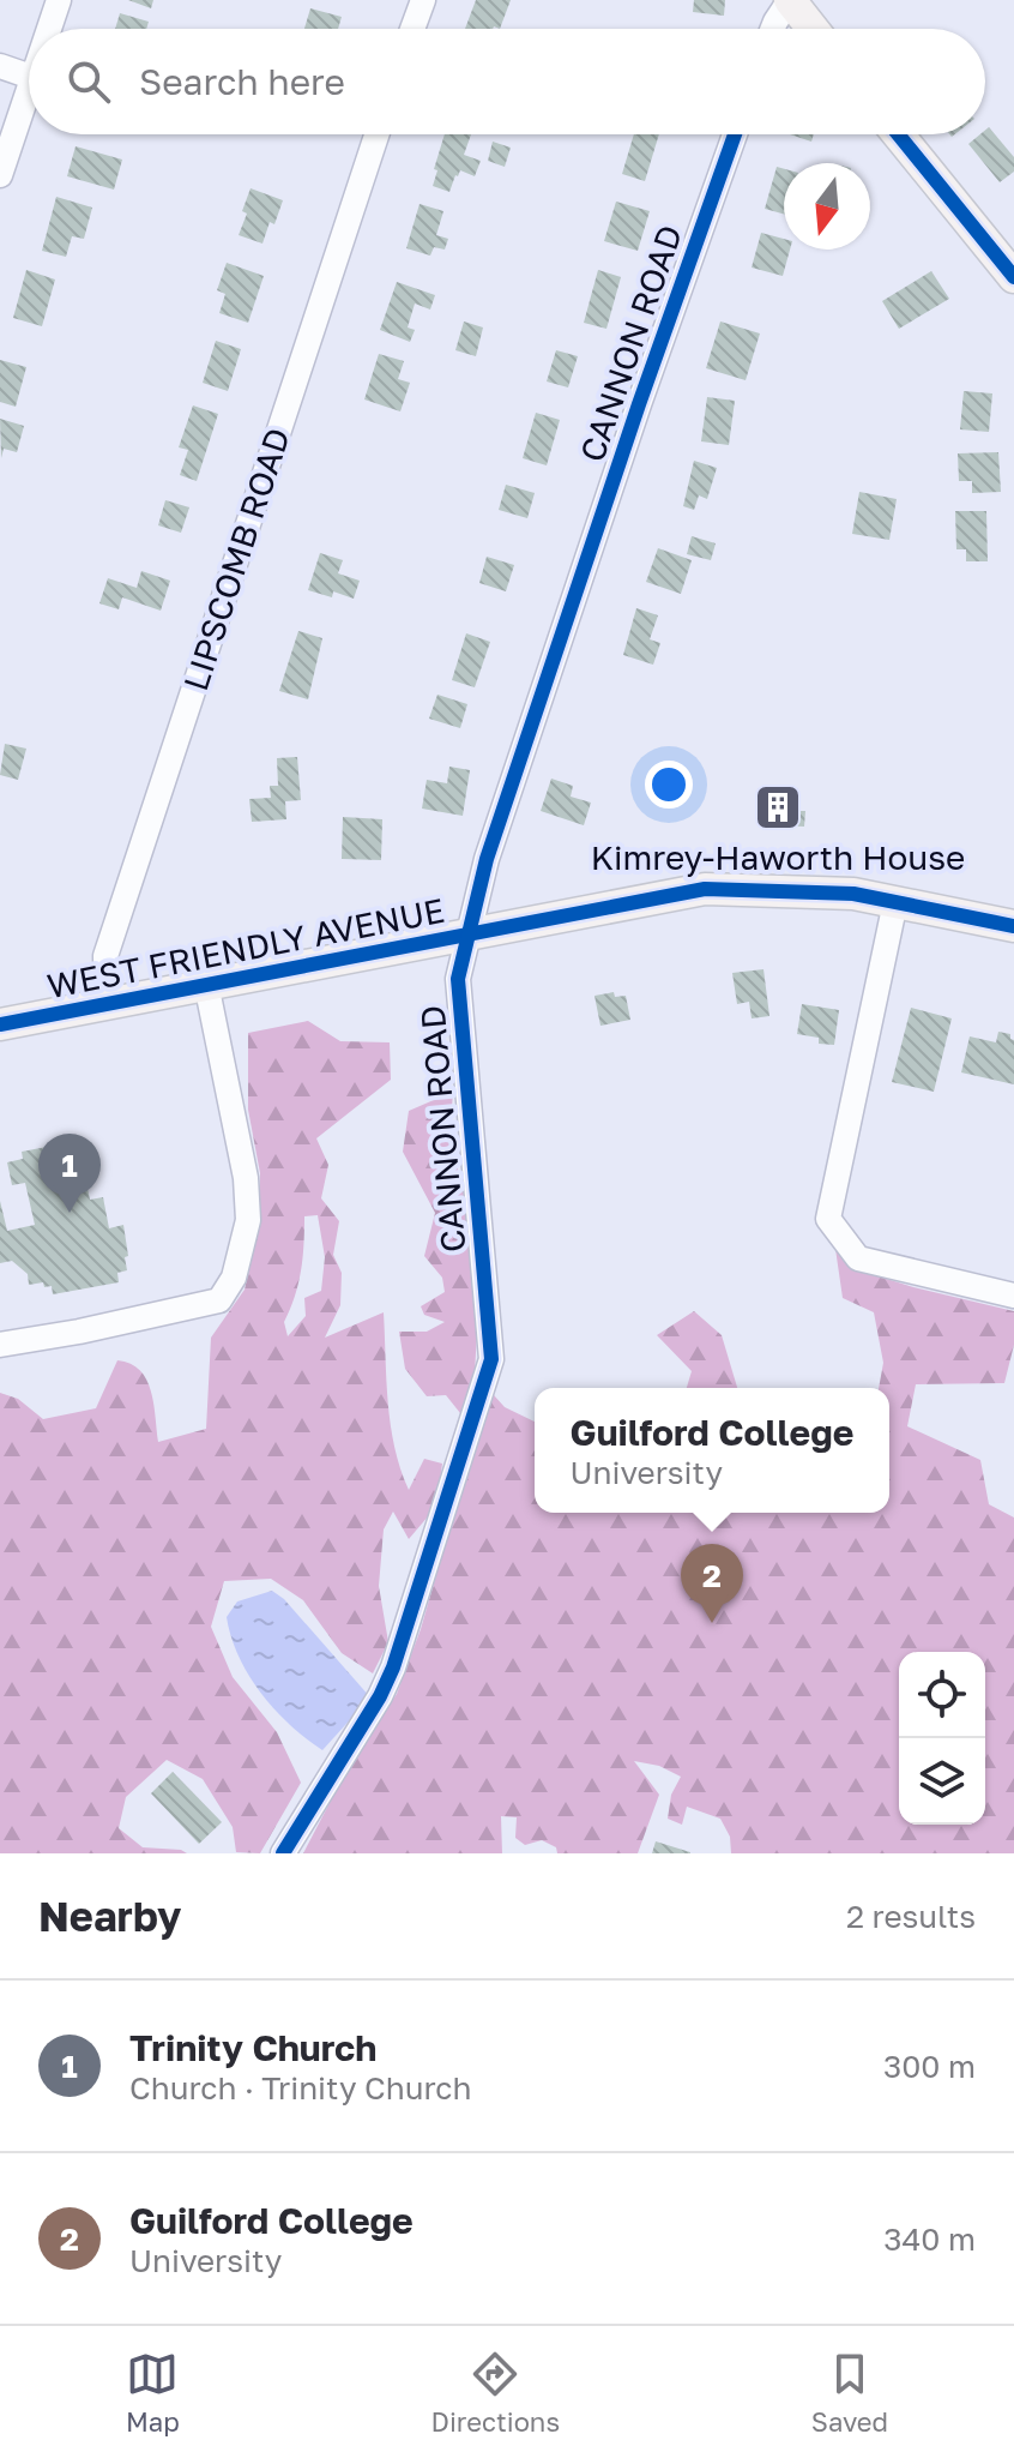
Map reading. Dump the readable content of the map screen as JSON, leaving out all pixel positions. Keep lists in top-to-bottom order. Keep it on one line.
{"streets":{"main road":["WEST FRIENDLY AVENUE"],"street":["CANNON ROAD","LIPSCOMB ROAD"]},"crossings":[["CANNON ROAD","WEST FRIENDLY AVENUE"],["LIPSCOMB ROAD","WEST FRIENDLY AVENUE"]],"places":{"building":["Kimrey-Haworth House"]},"north":"bottom","page":{"search":"Search here","pins":["1","2"],"popup":["Guilford College","University"],"heading":["Nearby","2 results"],"list":[{"mark":"1","name":"Trinity Church","note":"Church · Trinity Church","value":"300 m"},{"mark":"2","name":"Guilford College","note":"University","value":"340 m"}],"nav":["Map","Directions","Saved"]}}
